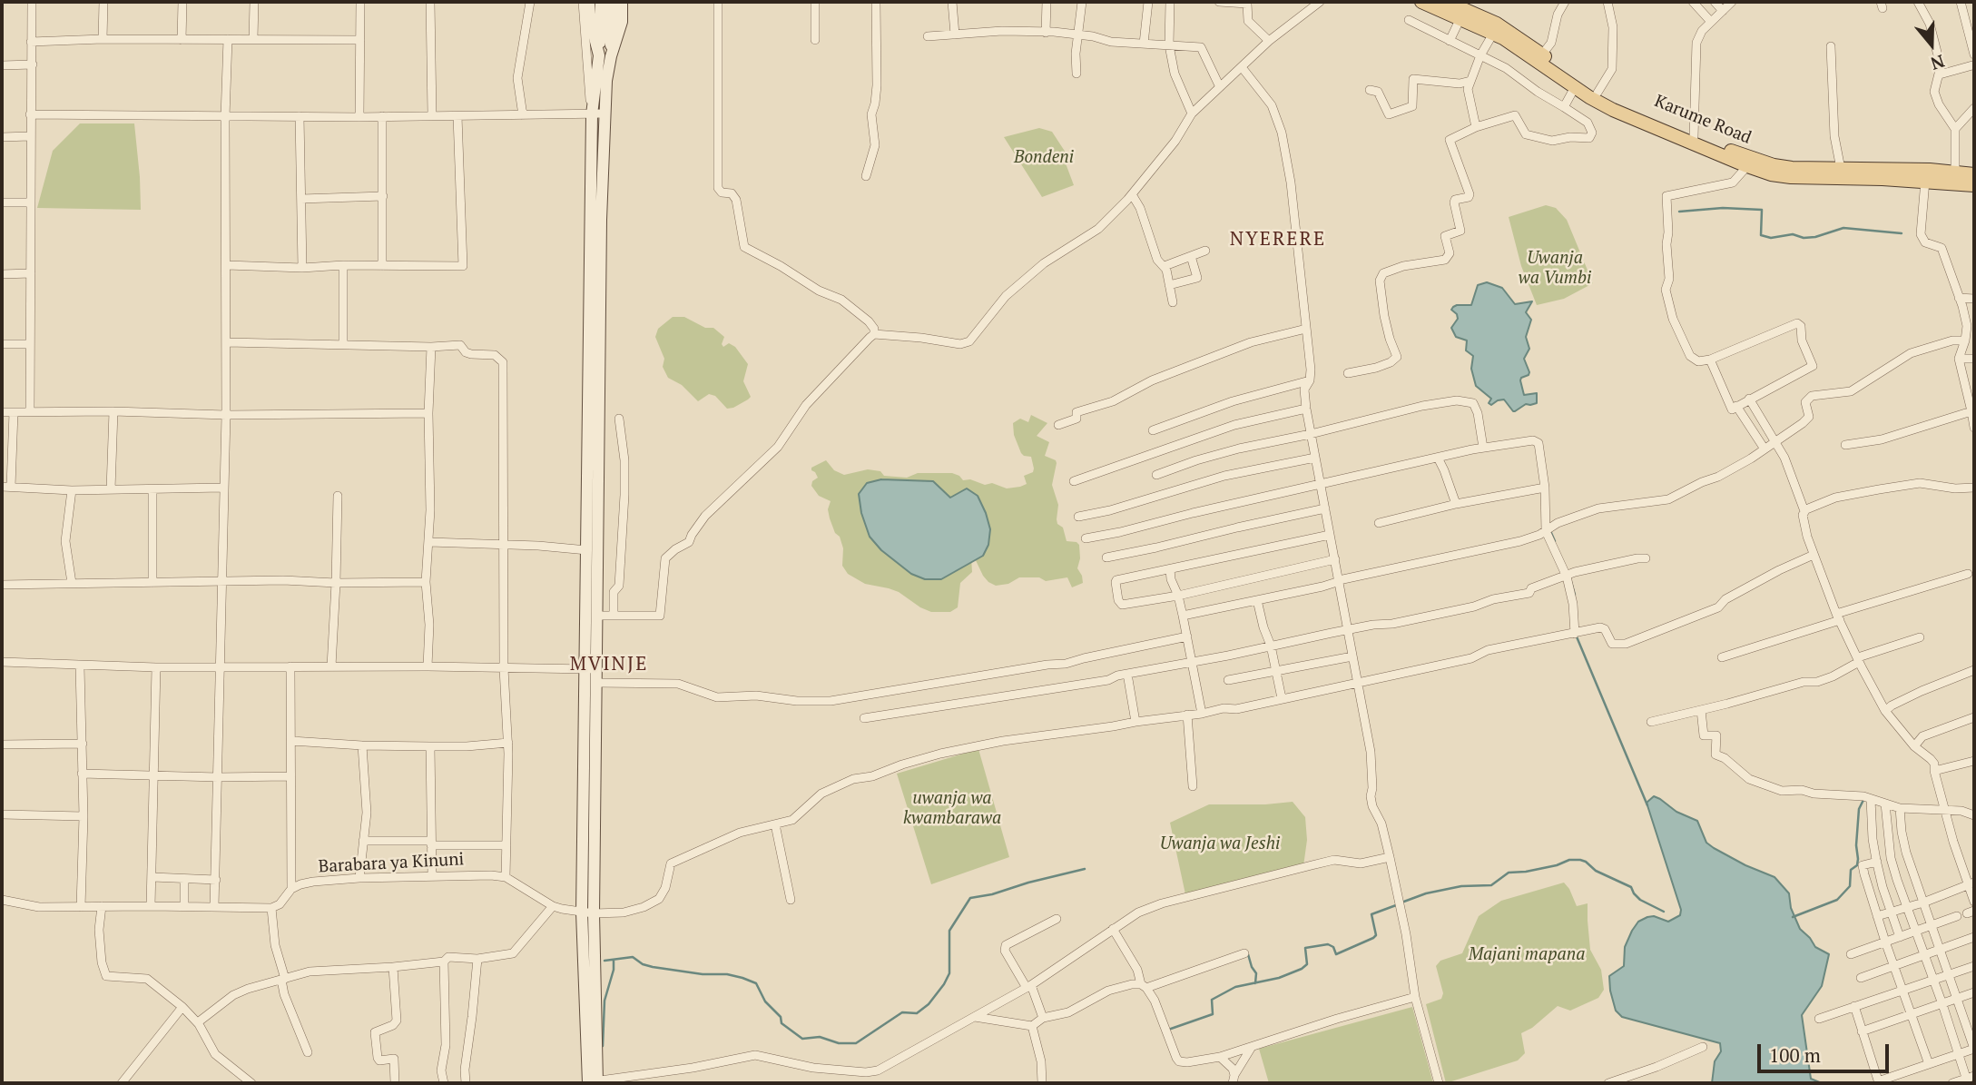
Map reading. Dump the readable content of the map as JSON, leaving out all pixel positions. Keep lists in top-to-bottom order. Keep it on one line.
{"streets":{"main road":["Karume Road"],"street":["Barabara ya Kinuni"]},"districts":["NYERERE","MVINJE"],"parks":["Bondeni","Uwanja wa Vumbi","uwanja wa kwambarawa","Uwanja wa Jeshi","Majani mapana"],"scale_bar":"100 m","north":"bottom"}
